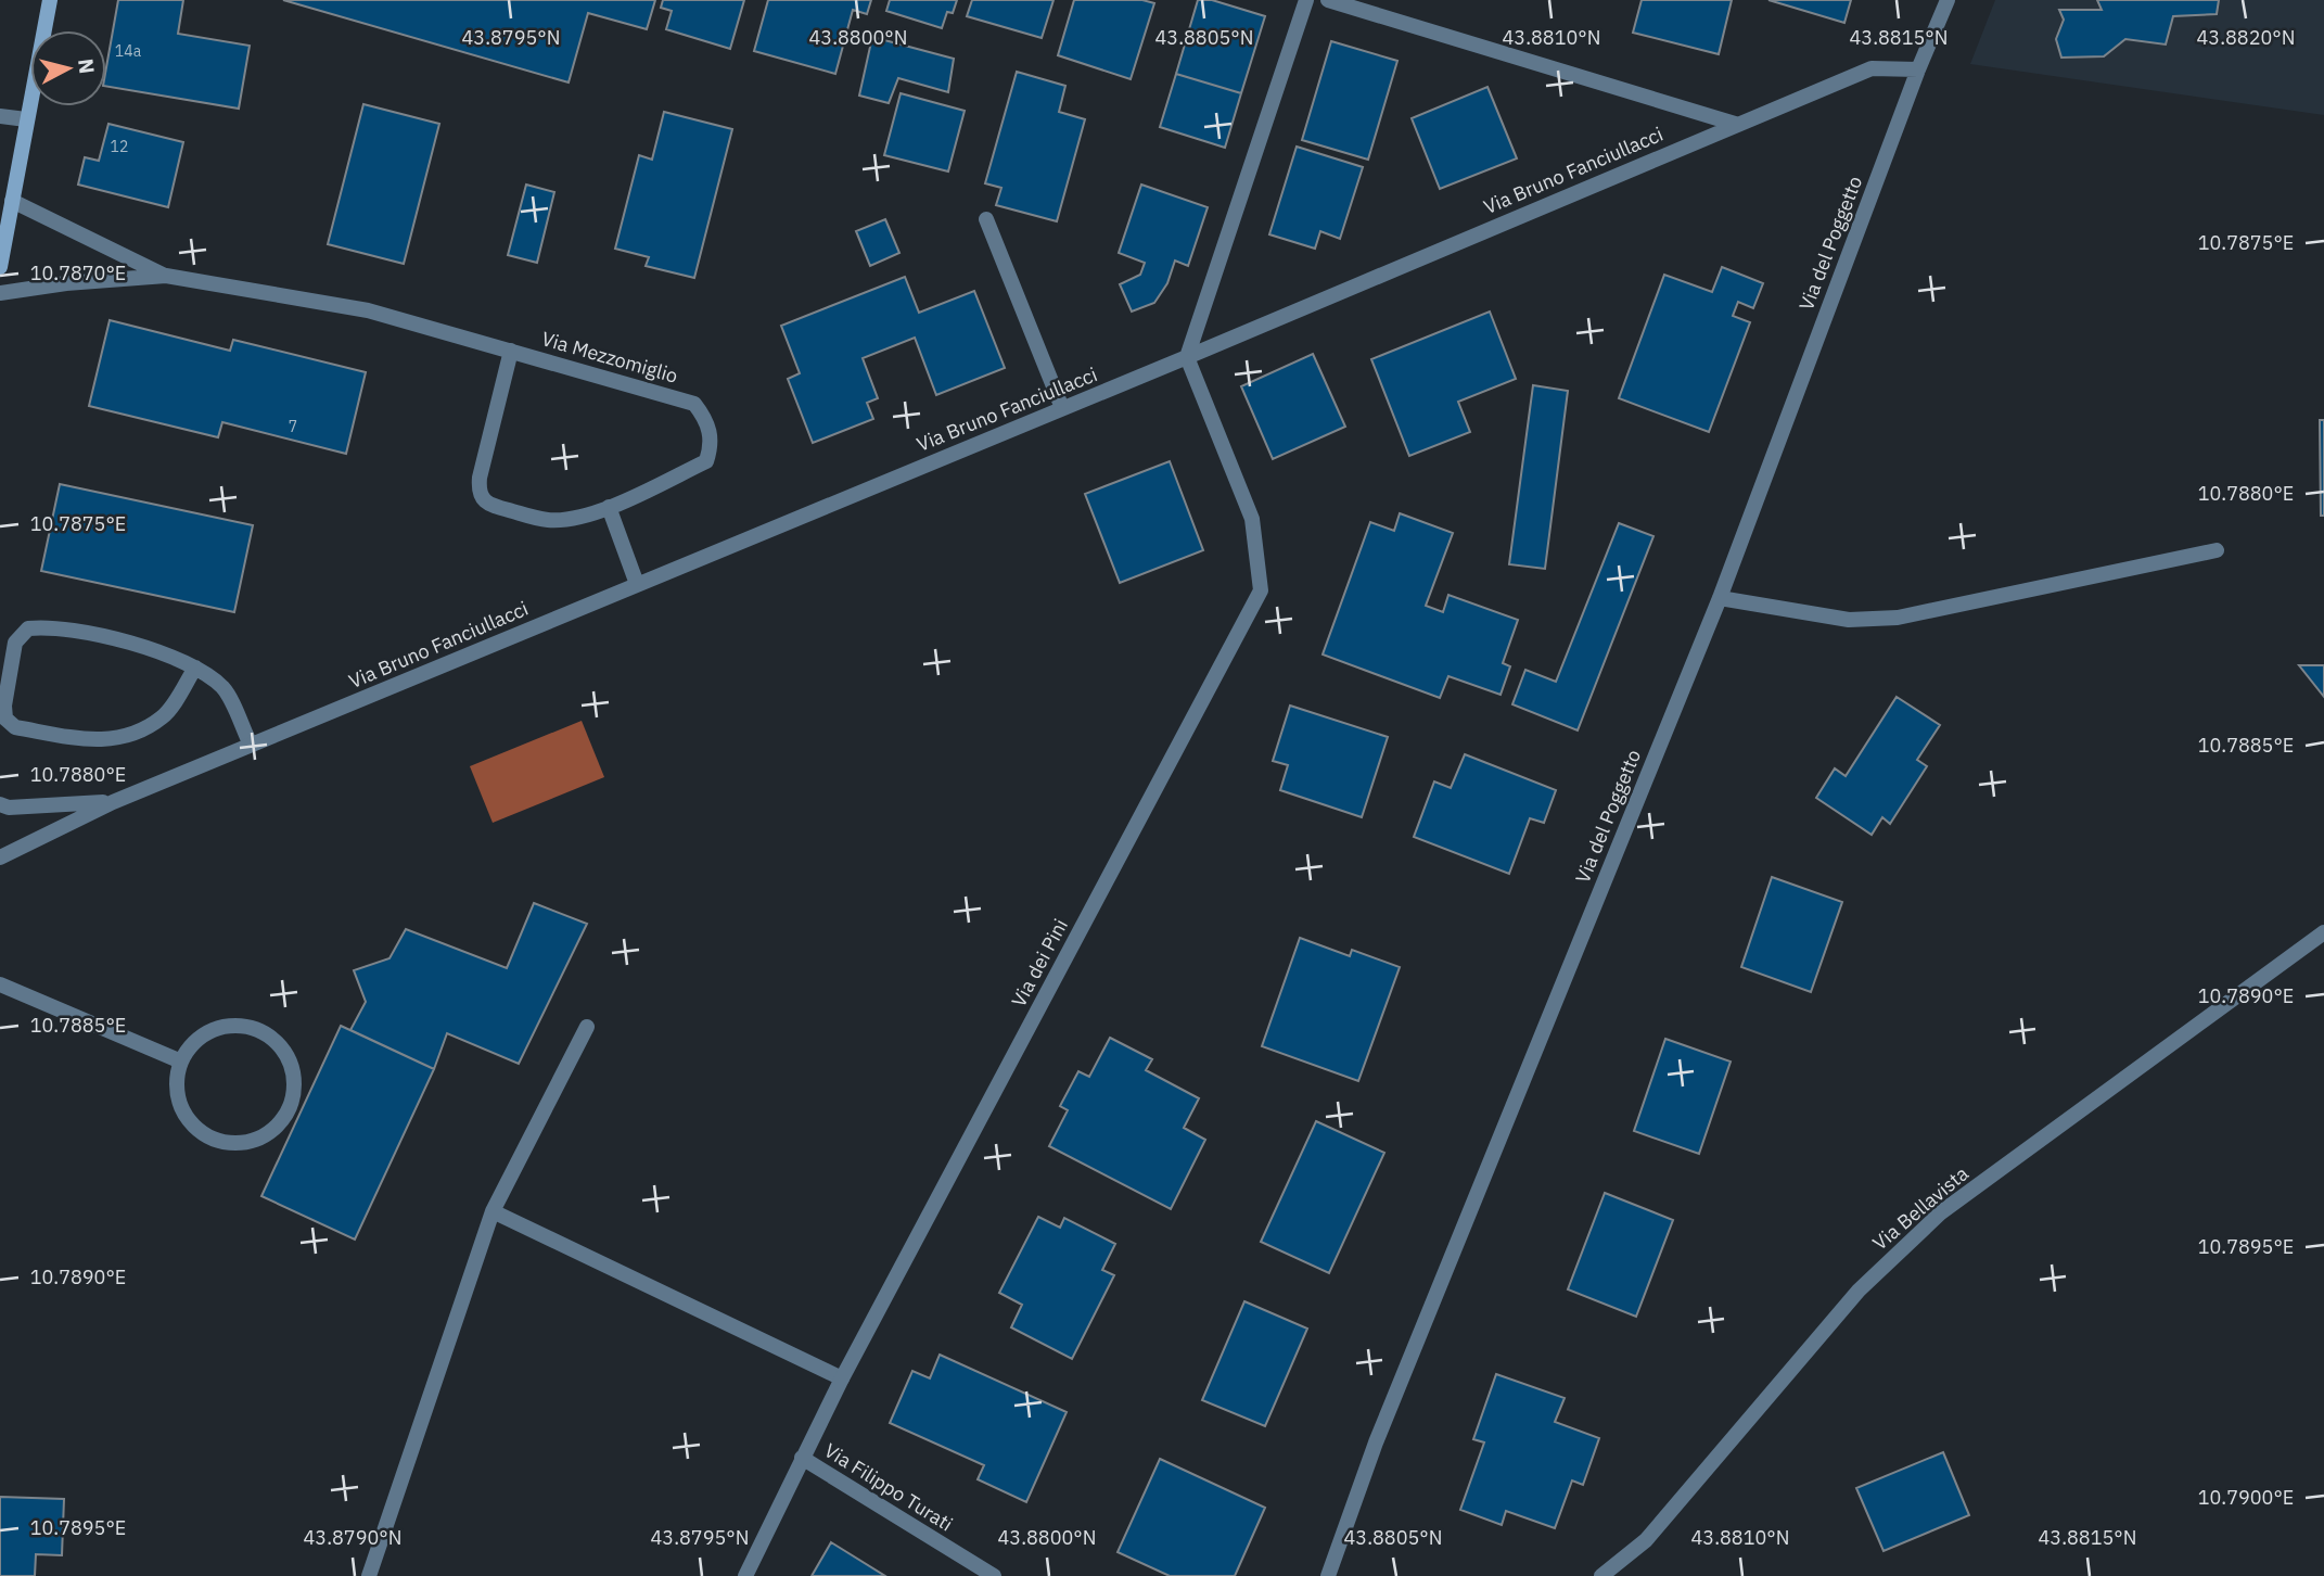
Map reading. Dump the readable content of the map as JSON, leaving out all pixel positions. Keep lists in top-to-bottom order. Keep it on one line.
{"streets":{"street":["Via Bruno Fanciullacci","Via del Poggetto","Via Mezzomiglio","Via dei Pini","Via Bellavista","Via Filippo Turati"]},"crossings":[["Via Bruno Fanciullacci","Via del Poggetto"],["Via Bruno Fanciullacci","Via dei Pini"],["Via dei Pini","Via Filippo Turati"]],"house_numbers":["14a","12","7"],"north":"right","coordinates":["43.8795°N","43.8800°N","43.8805°N","43.8810°N","43.8815°N","43.8820°N","10.7875°E","10.7870°E","10.7880°E","10.7885°E","10.7890°E","10.7895°E","10.7900°E","43.8790°N"]}
